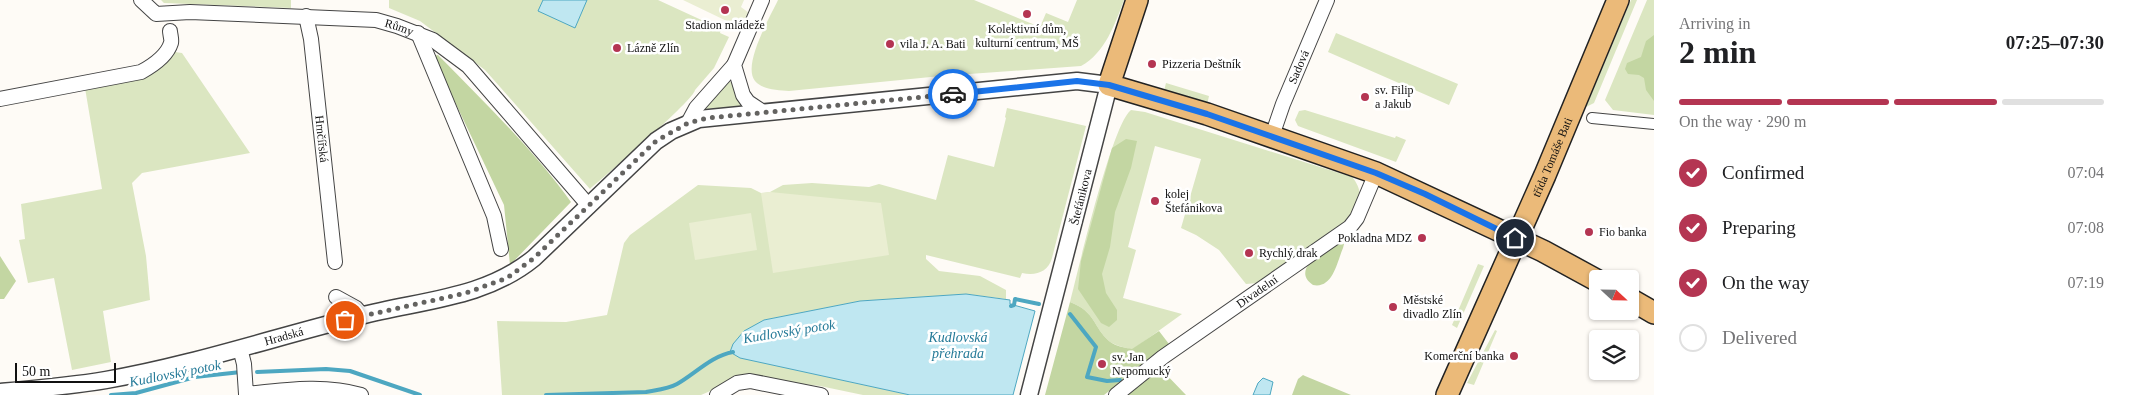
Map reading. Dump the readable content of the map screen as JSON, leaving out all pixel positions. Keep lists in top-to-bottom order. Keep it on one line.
{"streets":{"main road":["třída Tomáše Bati","Štefánikova"],"street":["Růmy","Sadová","Hrnčířská","Divadelní","Hradská"]},"crossings":[["Růmy","Hrnčířská"],["Růmy","Hradská"],["Štefánikova","Hradská"]],"water":["Kudlovský potok","Kudlovská přehrada"],"places":["Stadion mládeže","Kolektivní dům, kulturní centrum, MŠ","vila J. A. Bati","Lázně Zlín","Pizzeria Deštník","sv. Filip a Jakub","kolej Štefánikova","Fio banka","Pokladna MDZ","Rychlý drak","Městské divadlo Zlín","Komerční banka","sv. Jan Nepomucký"],"scale_bar":"50 m","north":"right","page":{"heading":["2 min","Arriving in","07:25–07:30"],"bar":"On the way · 290 m","list":[["Confirmed","07:04"],["Preparing","07:08"],["On the way","07:19"],"Delivered"],"scale":"50 m"}}
